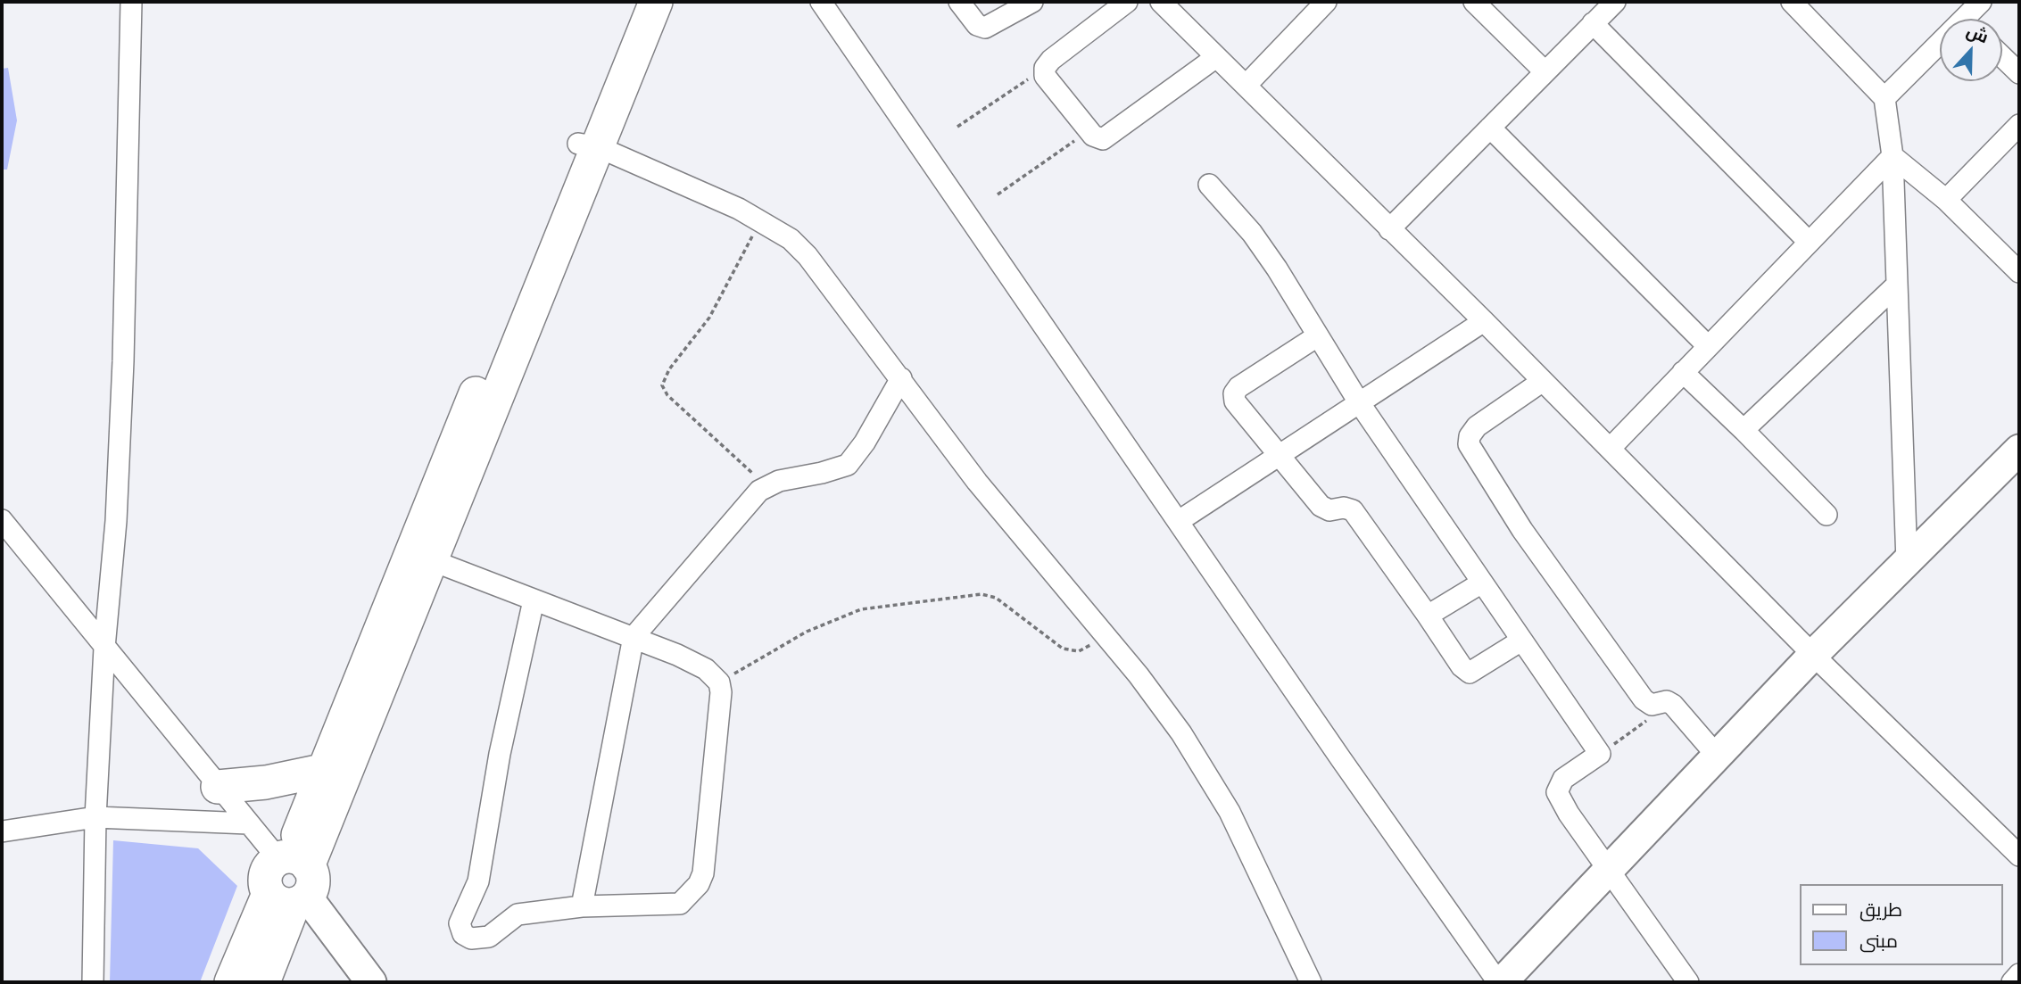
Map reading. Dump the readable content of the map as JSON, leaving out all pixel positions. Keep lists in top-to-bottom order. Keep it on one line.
{"legend":["طريق","مبنى"],"north":"top"}
